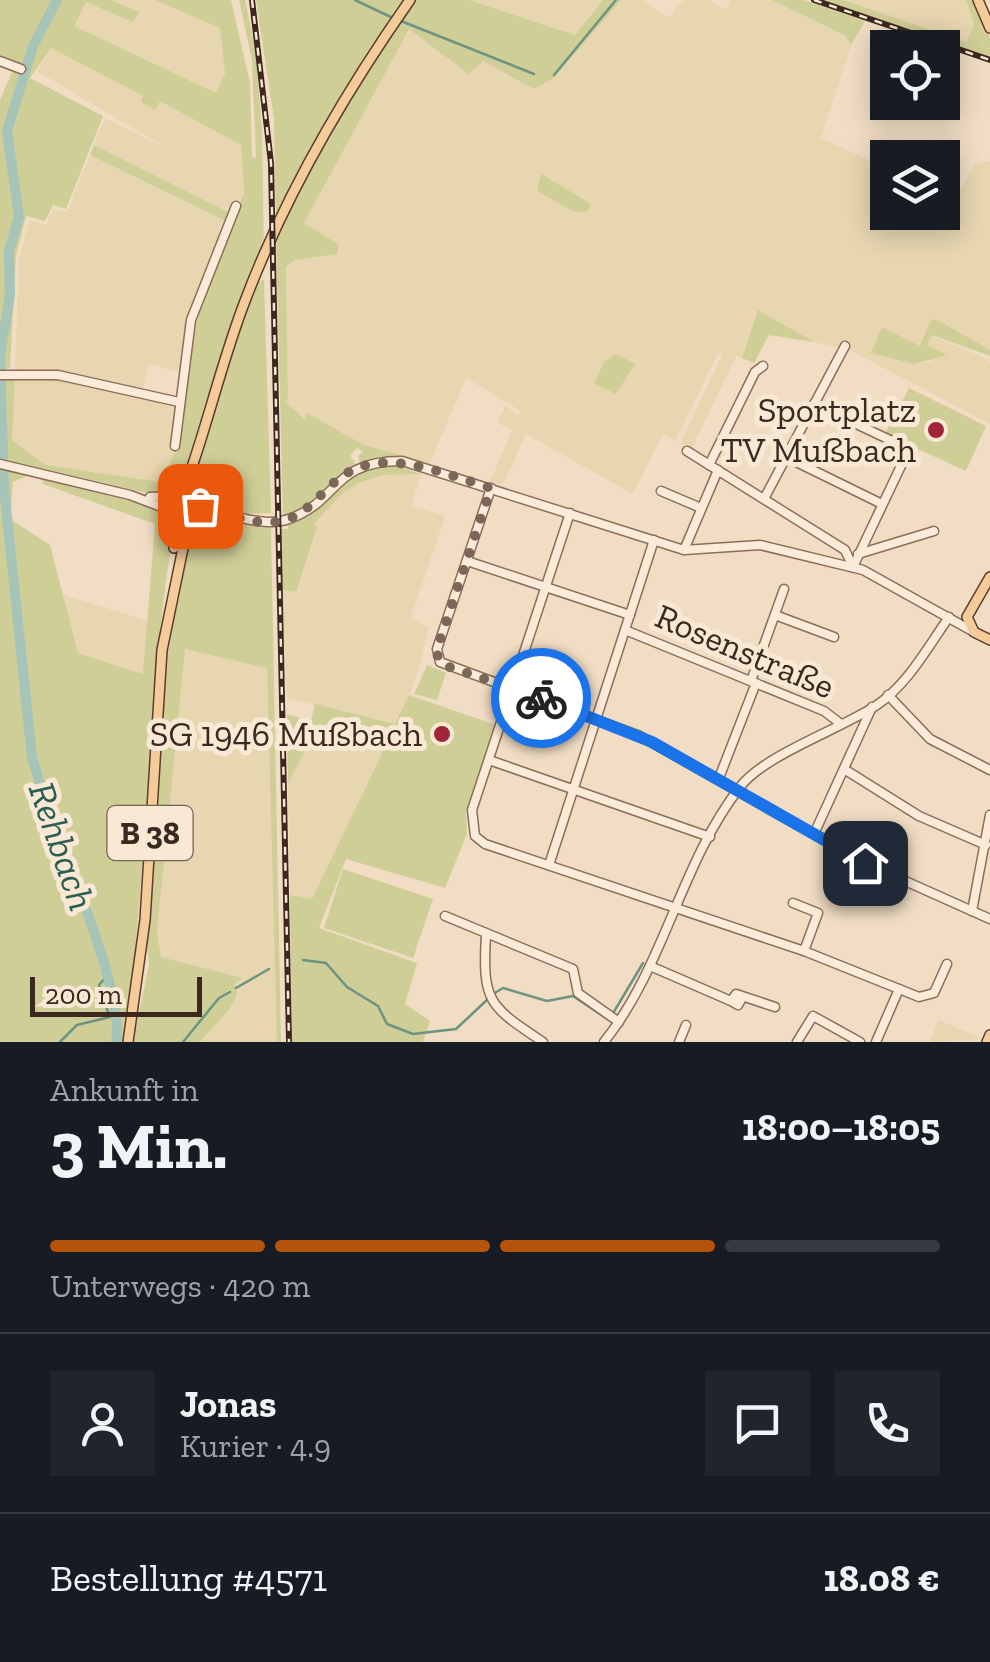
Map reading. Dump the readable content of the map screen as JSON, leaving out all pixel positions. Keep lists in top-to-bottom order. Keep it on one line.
{"streets":{"main road":["B 38"],"street":["Rosenstraße"]},"water":["Rehbach"],"places":["Sportplatz TV Mußbach","SG 1946 Mußbach"],"scale_bar":"200 m","page":{"scale":"200 m","heading":["3 Min.","Ankunft in","18:00–18:05"],"panel":["Jonas","Kurier · 4.9","Bestellung #4571","18.08 €"],"bar":"Unterwegs · 420 m"}}
